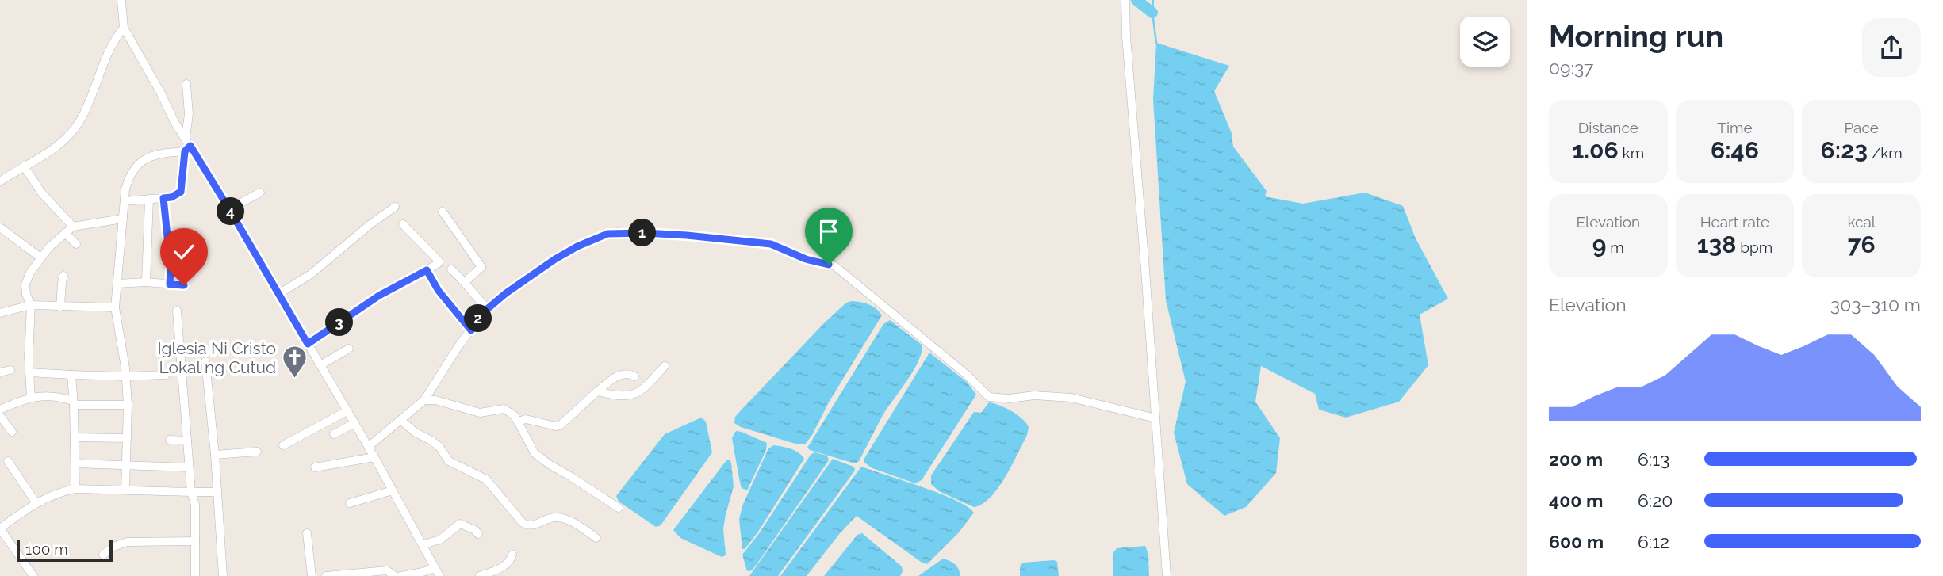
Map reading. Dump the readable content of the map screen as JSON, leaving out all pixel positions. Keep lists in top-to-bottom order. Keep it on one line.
{"places":{"church":["Iglesia Ni Cristo Lokal ng Cutud"]},"scale_bar":"100 m","page":{"heading":["Morning run","09:37"],"stats":[["Distance","1.06 km"],["Time","6:46"],["Pace","6:23 /km"],["Elevation","9 m"],["Heart rate","138 bpm"],["kcal","76"]],"pins":["4","1","2","3"],"chart":["Elevation","303–310 m"],"list":[{"name":"200 m","note":"6:13"},{"name":"400 m","note":"6:20"},{"name":"600 m","note":"6:12"}],"scale":"100 m"}}
